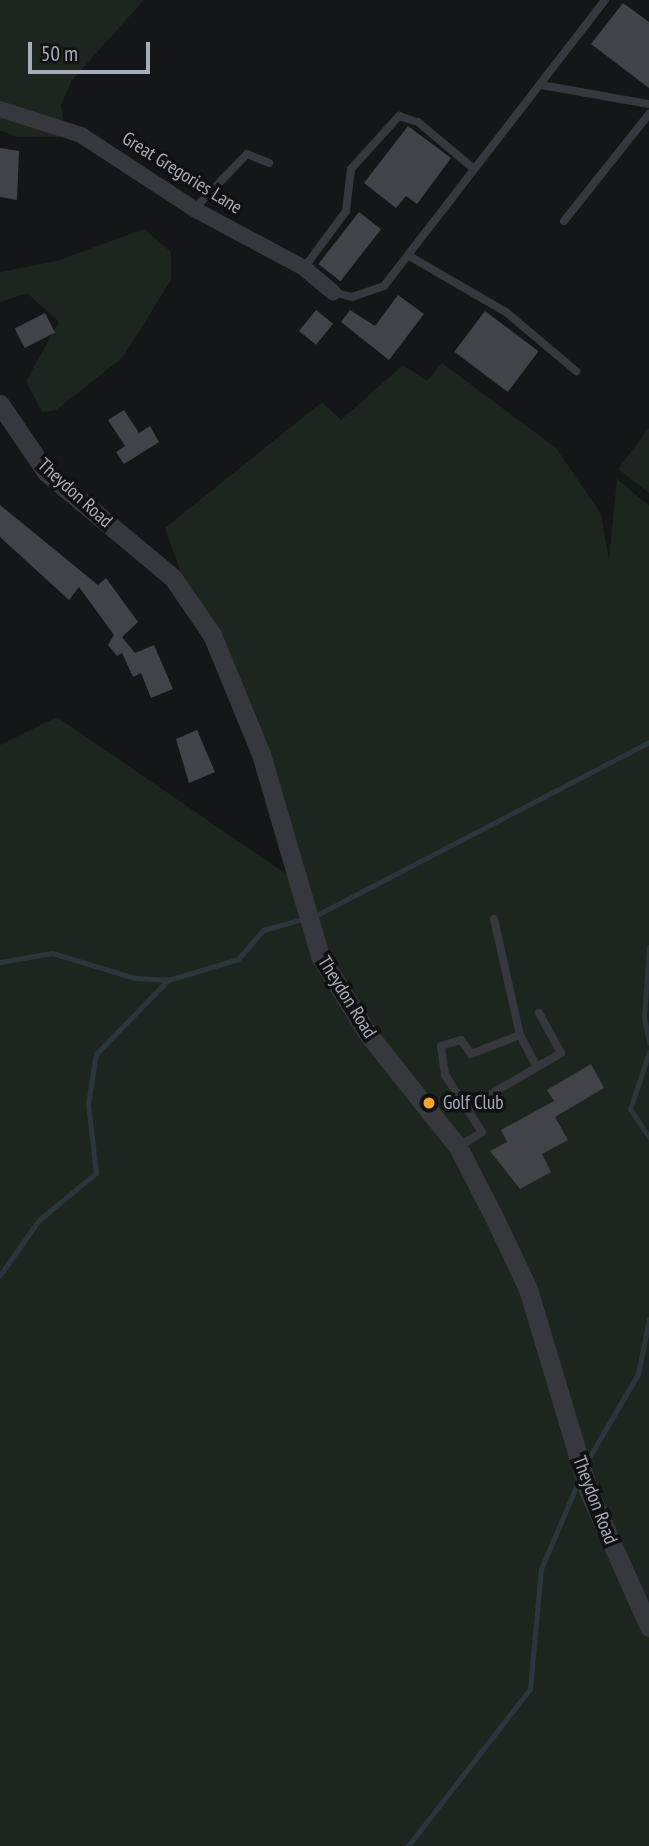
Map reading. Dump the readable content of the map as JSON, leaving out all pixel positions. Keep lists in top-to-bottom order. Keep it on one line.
{"streets":{"street":["Great Gregories Lane","Theydon Road"]},"places":["Golf Club"],"scale_bar":"50 m"}
